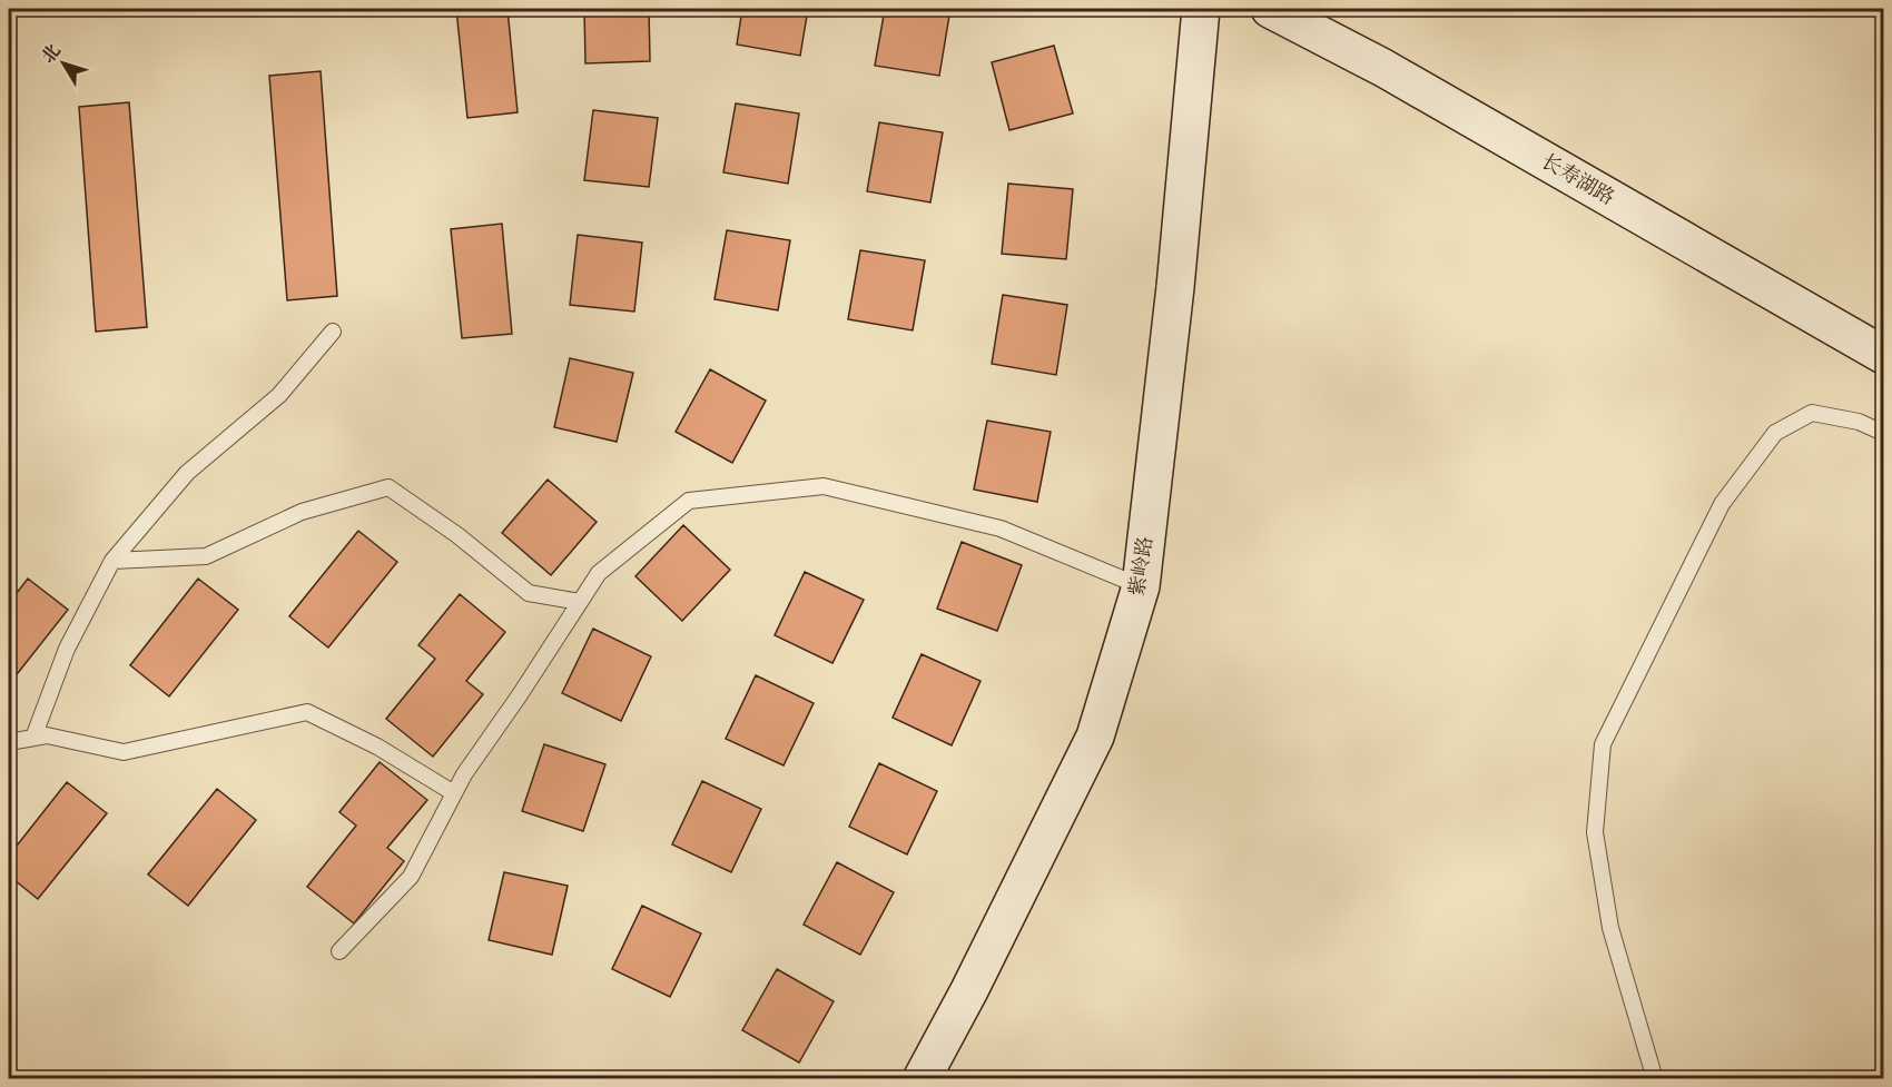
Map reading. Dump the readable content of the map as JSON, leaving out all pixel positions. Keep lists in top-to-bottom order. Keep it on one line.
{"streets":{"street":["长寿湖路","紫岭路"]},"north":"top left"}
